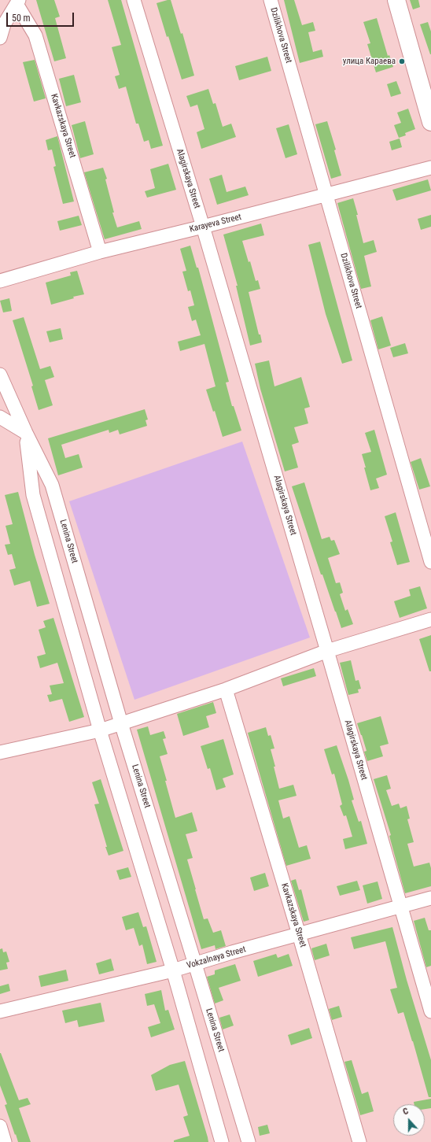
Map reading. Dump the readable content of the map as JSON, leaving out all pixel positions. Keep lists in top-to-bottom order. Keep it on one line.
{"streets":{"street":["Dzilikhova Street","Kavkazskaya Street","Alagirskaya Street","Karayeva Street","Lenina Street","Vokzalnaya Street"]},"crossings":[["Dzilikhova Street","Karayeva Street"],["Kavkazskaya Street","Karayeva Street"],["Kavkazskaya Street","Vokzalnaya Street"],["Alagirskaya Street","Karayeva Street"],["Alagirskaya Street","Vokzalnaya Street"],["Lenina Street","Vokzalnaya Street"]],"places":["улица Караева"],"scale_bar":"50 m","north":"top"}
